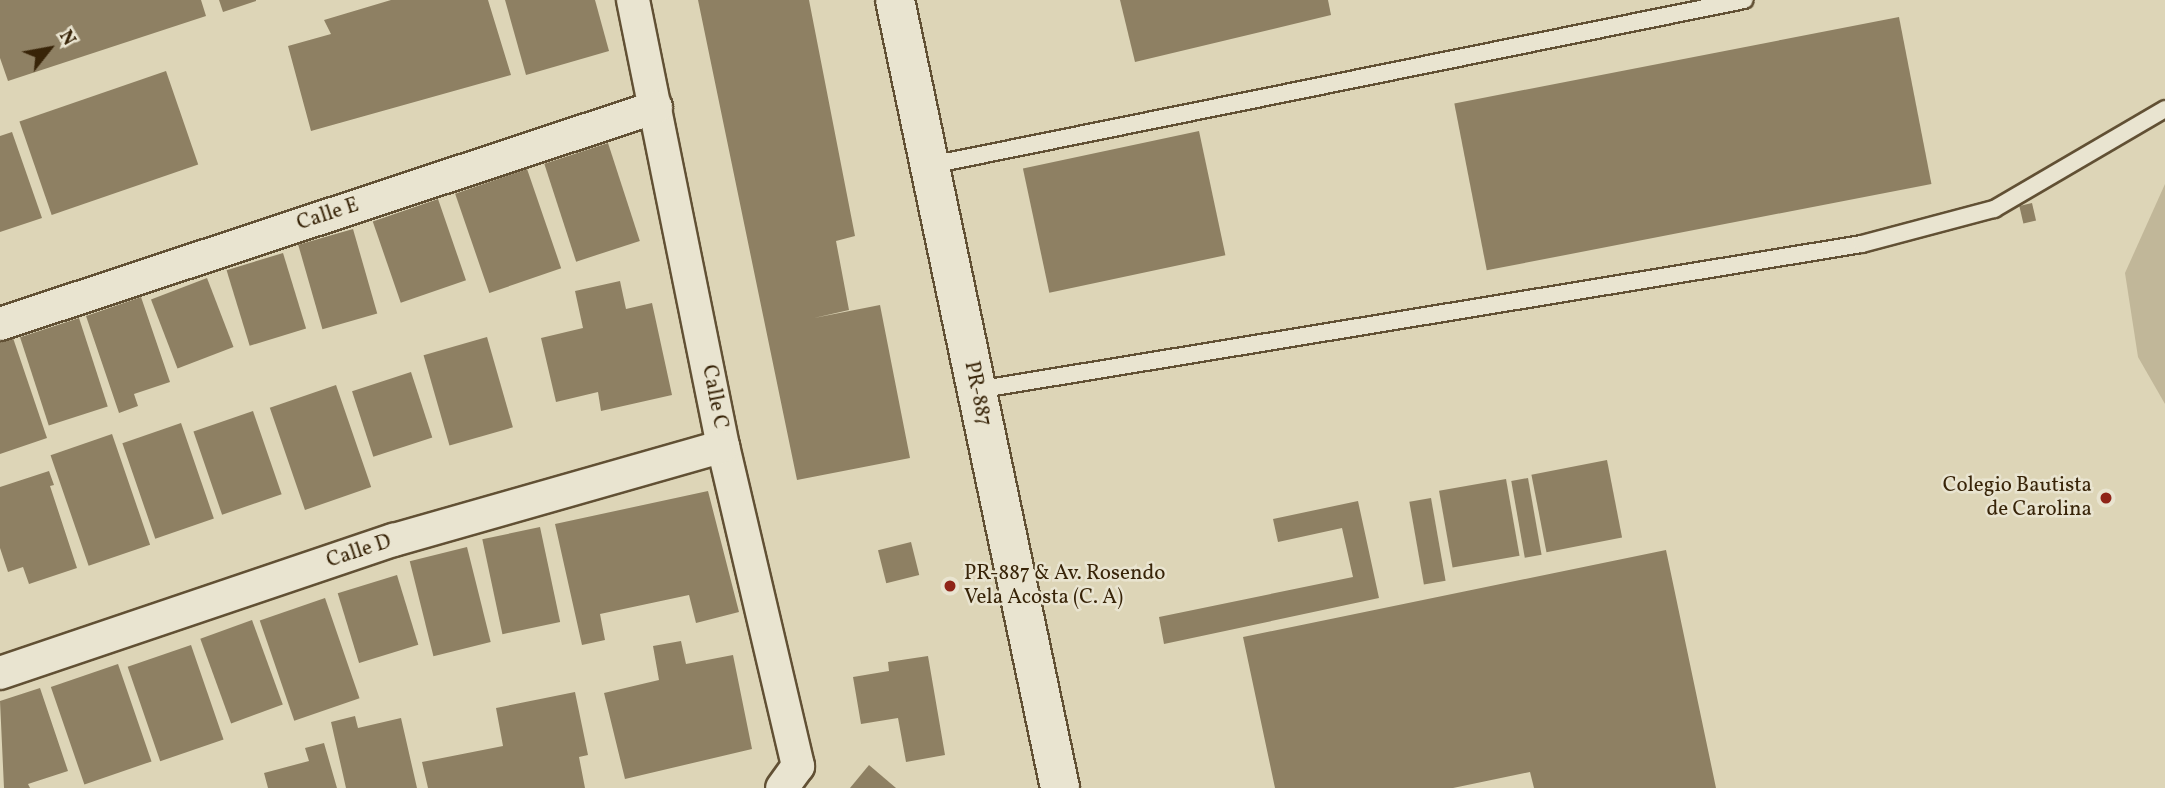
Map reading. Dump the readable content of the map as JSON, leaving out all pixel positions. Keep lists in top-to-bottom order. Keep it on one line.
{"streets":{"street":["Calle E","PR-887","Calle C","Calle D"]},"crossings":[["Calle E","Calle C"],["Calle C","Calle D"]],"places":["Colegio Bautista de Carolina","PR-887 & Av. Rosendo Vela Acosta (C. A)"],"north":"top right"}
